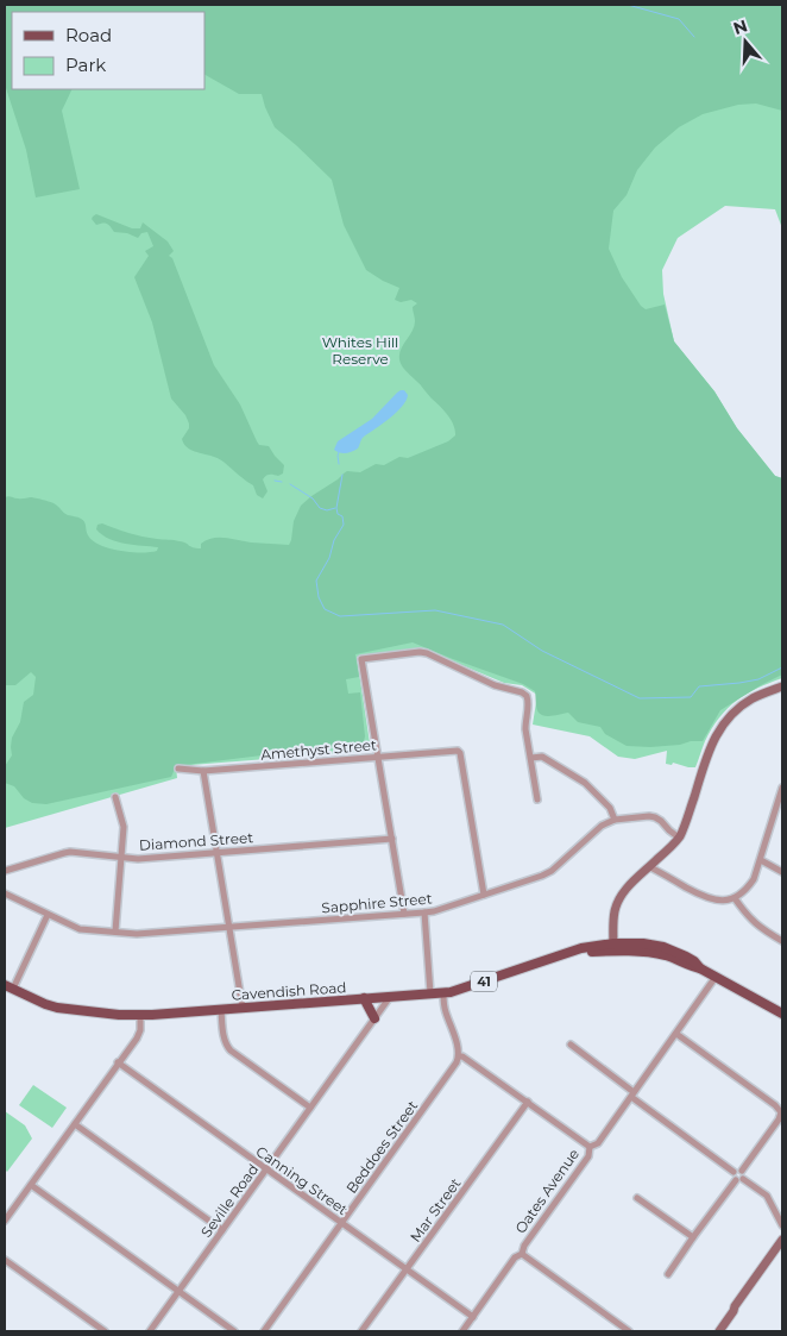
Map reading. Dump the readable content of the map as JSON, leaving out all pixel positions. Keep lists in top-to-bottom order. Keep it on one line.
{"streets":{"main road":["41","Cavendish Road"],"street":["Amethyst Street","Diamond Street","Sapphire Street","Beddoes Street","Canning Street","Oates Avenue","Seville Road","Mar Street"]},"crossings":[["Amethyst Street","Sapphire Street"],["Cavendish Road","Oates Avenue"],["Cavendish Road","Seville Road"],["Beddoes Street","Canning Street"],["Canning Street","Oates Avenue"],["Canning Street","Seville Road"],["Canning Street","Mar Street"]],"parks":["Whites Hill Reserve"],"legend":["Road","Park"],"north":"top"}
